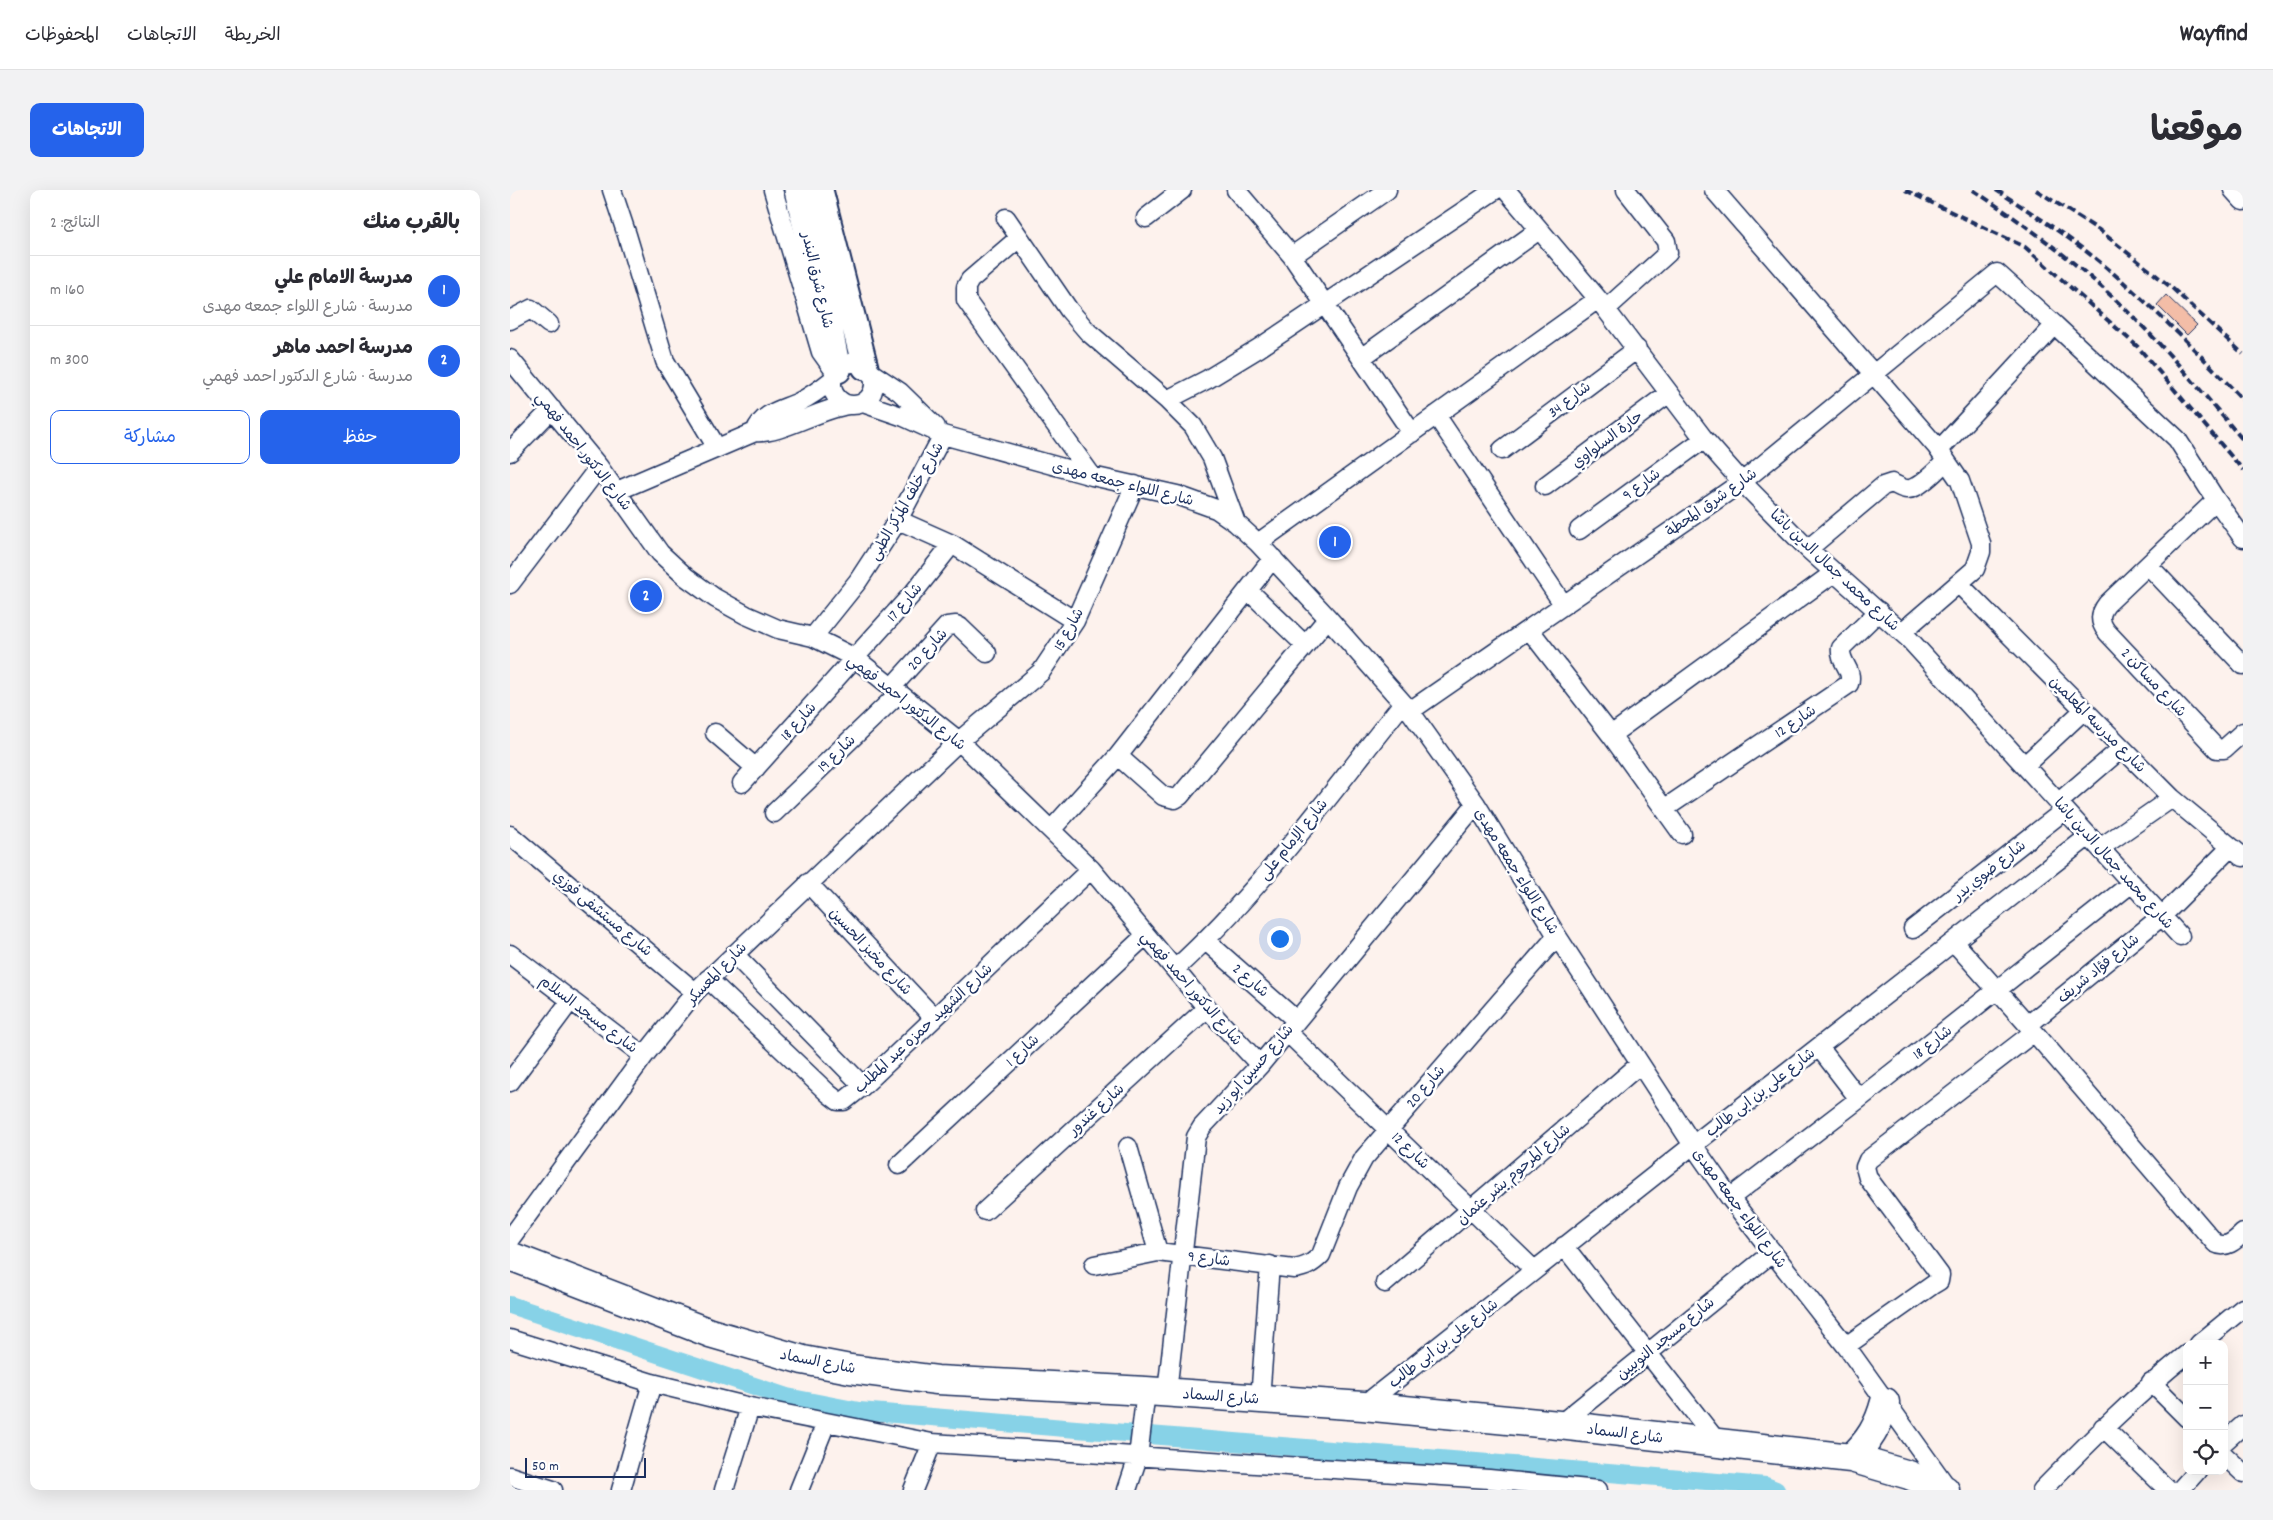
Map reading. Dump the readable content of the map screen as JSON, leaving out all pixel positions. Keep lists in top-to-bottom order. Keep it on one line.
{"streets":{"highway":["شارع السماد"],"main road":["شارع شرق البندر"],"street":["شارع 34","حارة السلواوي","شارع الدكتور احمد فهمي","شارع اللواء جمعه مهدى","شارع 9","شارع خلف المركز الطبى","شارع شرق المحطة","شارع محمد جمال الدين باشا","شارع 17","شارع 15","شارع 20","شارع مساكن 2","شارع 18","شارع 12","شارع مدرسه المعلمين","شارع 19","شارع الإمام على","شارع ضوي بدر","شارع مستشفى فوزي","شارع مخبز الحسين","شارع فؤاد شريف","شارع المعسكر","شارع 2","شارع مسجد السلام","شارع الشهيد حمزه عبد المطلب","شارع 1","شارع حسين ابو زيد","شارع على بن ابى طالب","شارع غندور","شارع المرحوم بشر عثمان","شارع مسجد النوبيين"]},"crossings":[["شارع شرق البندر","شارع اللواء جمعه مهدى"],["شارع 34","شارع محمد جمال الدين باشا"],["حارة السلواوي","شارع محمد جمال الدين باشا"],["شارع الدكتور احمد فهمي","شارع اللواء جمعه مهدى"],["شارع الدكتور احمد فهمي","شارع خلف المركز الطبى"],["شارع الدكتور احمد فهمي","شارع 17"],["شارع الدكتور احمد فهمي","شارع 15"],["شارع الدكتور احمد فهمي","شارع 20"],["شارع الدكتور احمد فهمي","شارع 18"],["شارع الدكتور احمد فهمي","شارع 19"],["شارع الدكتور احمد فهمي","شارع الإمام على"],["شارع الدكتور احمد فهمي","شارع المعسكر"],["شارع الدكتور احمد فهمي","شارع الشهيد حمزه عبد المطلب"],["شارع الدكتور احمد فهمي","شارع 1"],["شارع الدكتور احمد فهمي","شارع حسين ابو زيد"],["شارع الدكتور احمد فهمي","شارع غندور"],["شارع اللواء جمعه مهدى","شارع خلف المركز الطبى"],["شارع اللواء جمعه مهدى","شارع شرق المحطة"],["شارع اللواء جمعه مهدى","شارع 15"],["شارع اللواء جمعه مهدى","شارع 20"],["شارع اللواء جمعه مهدى","شارع 18"],["شارع اللواء جمعه مهدى","شارع الإمام على"],["شارع اللواء جمعه مهدى","شارع فؤاد شريف"],["شارع اللواء جمعه مهدى","شارع حسين ابو زيد"],["شارع اللواء جمعه مهدى","شارع على بن ابى طالب"],["شارع اللواء جمعه مهدى","شارع المرحوم بشر عثمان"],["شارع اللواء جمعه مهدى","شارع مسجد النوبيين"],["شارع 9","شارع محمد جمال الدين باشا"],["شارع 9","شارع 20"],["شارع 9","شارع حسين ابو زيد"],["شارع شرق المحطة","شارع محمد جمال الدين باشا"],["شارع شرق المحطة","شارع الإمام على"],["شارع محمد جمال الدين باشا","شارع 18"],["شارع محمد جمال الدين باشا","شارع 12"],["شارع محمد جمال الدين باشا","شارع ضوي بدر"],["شارع محمد جمال الدين باشا","شارع فؤاد شريف"],["شارع محمد جمال الدين باشا","شارع على بن ابى طالب"],["شارع 17","شارع 18"],["شارع 15","شارع المعسكر"],["شارع 20","شارع 12"],["شارع 20","شارع 19"],["شارع 12","شارع 2"],["شارع 12","شارع حسين ابو زيد"],["شارع 12","شارع على بن ابى طالب"],["شارع 12","شارع المرحوم بشر عثمان"],["شارع مدرسه المعلمين","شارع ضوي بدر"],["شارع مدرسه المعلمين","شارع فؤاد شريف"],["شارع مدرسه المعلمين","شارع على بن ابى طالب"],["شارع الإمام على","شارع 2"],["شارع مستشفى فوزي","شارع المعسكر"],["شارع مخبز الحسين","شارع المعسكر"],["شارع مخبز الحسين","شارع الشهيد حمزه عبد المطلب"],["شارع المعسكر","شارع مسجد السلام"],["شارع المعسكر","شارع الشهيد حمزه عبد المطلب"],["شارع 2","شارع حسين ابو زيد"],["شارع حسين ابو زيد","شارع السماد"],["شارع على بن ابى طالب","شارع السماد"],["شارع مسجد النوبيين","شارع السماد"]],"scale_bar":"50 m","page":{"header":"Wayfind","nav":["الخريطة","الاتجاهات","المحفوظات"],"title":"موقعنا","buttons":["الاتجاهات",["حفظ","مشاركة"]],"heading":["بالقرب منك","النتائج: 2"],"list":[{"mark":"1","name":"مدرسة الامام علي","note":"مدرسة · شارع اللواء جمعه مهدى","value":"160 m"},{"mark":"2","name":"مدرسة احمد ماهر","note":"مدرسة · شارع الدكتور احمد فهمي","value":"300 m"}],"pins":["1","2"],"map_buttons":["+","−"],"scale":"50 m"}}
